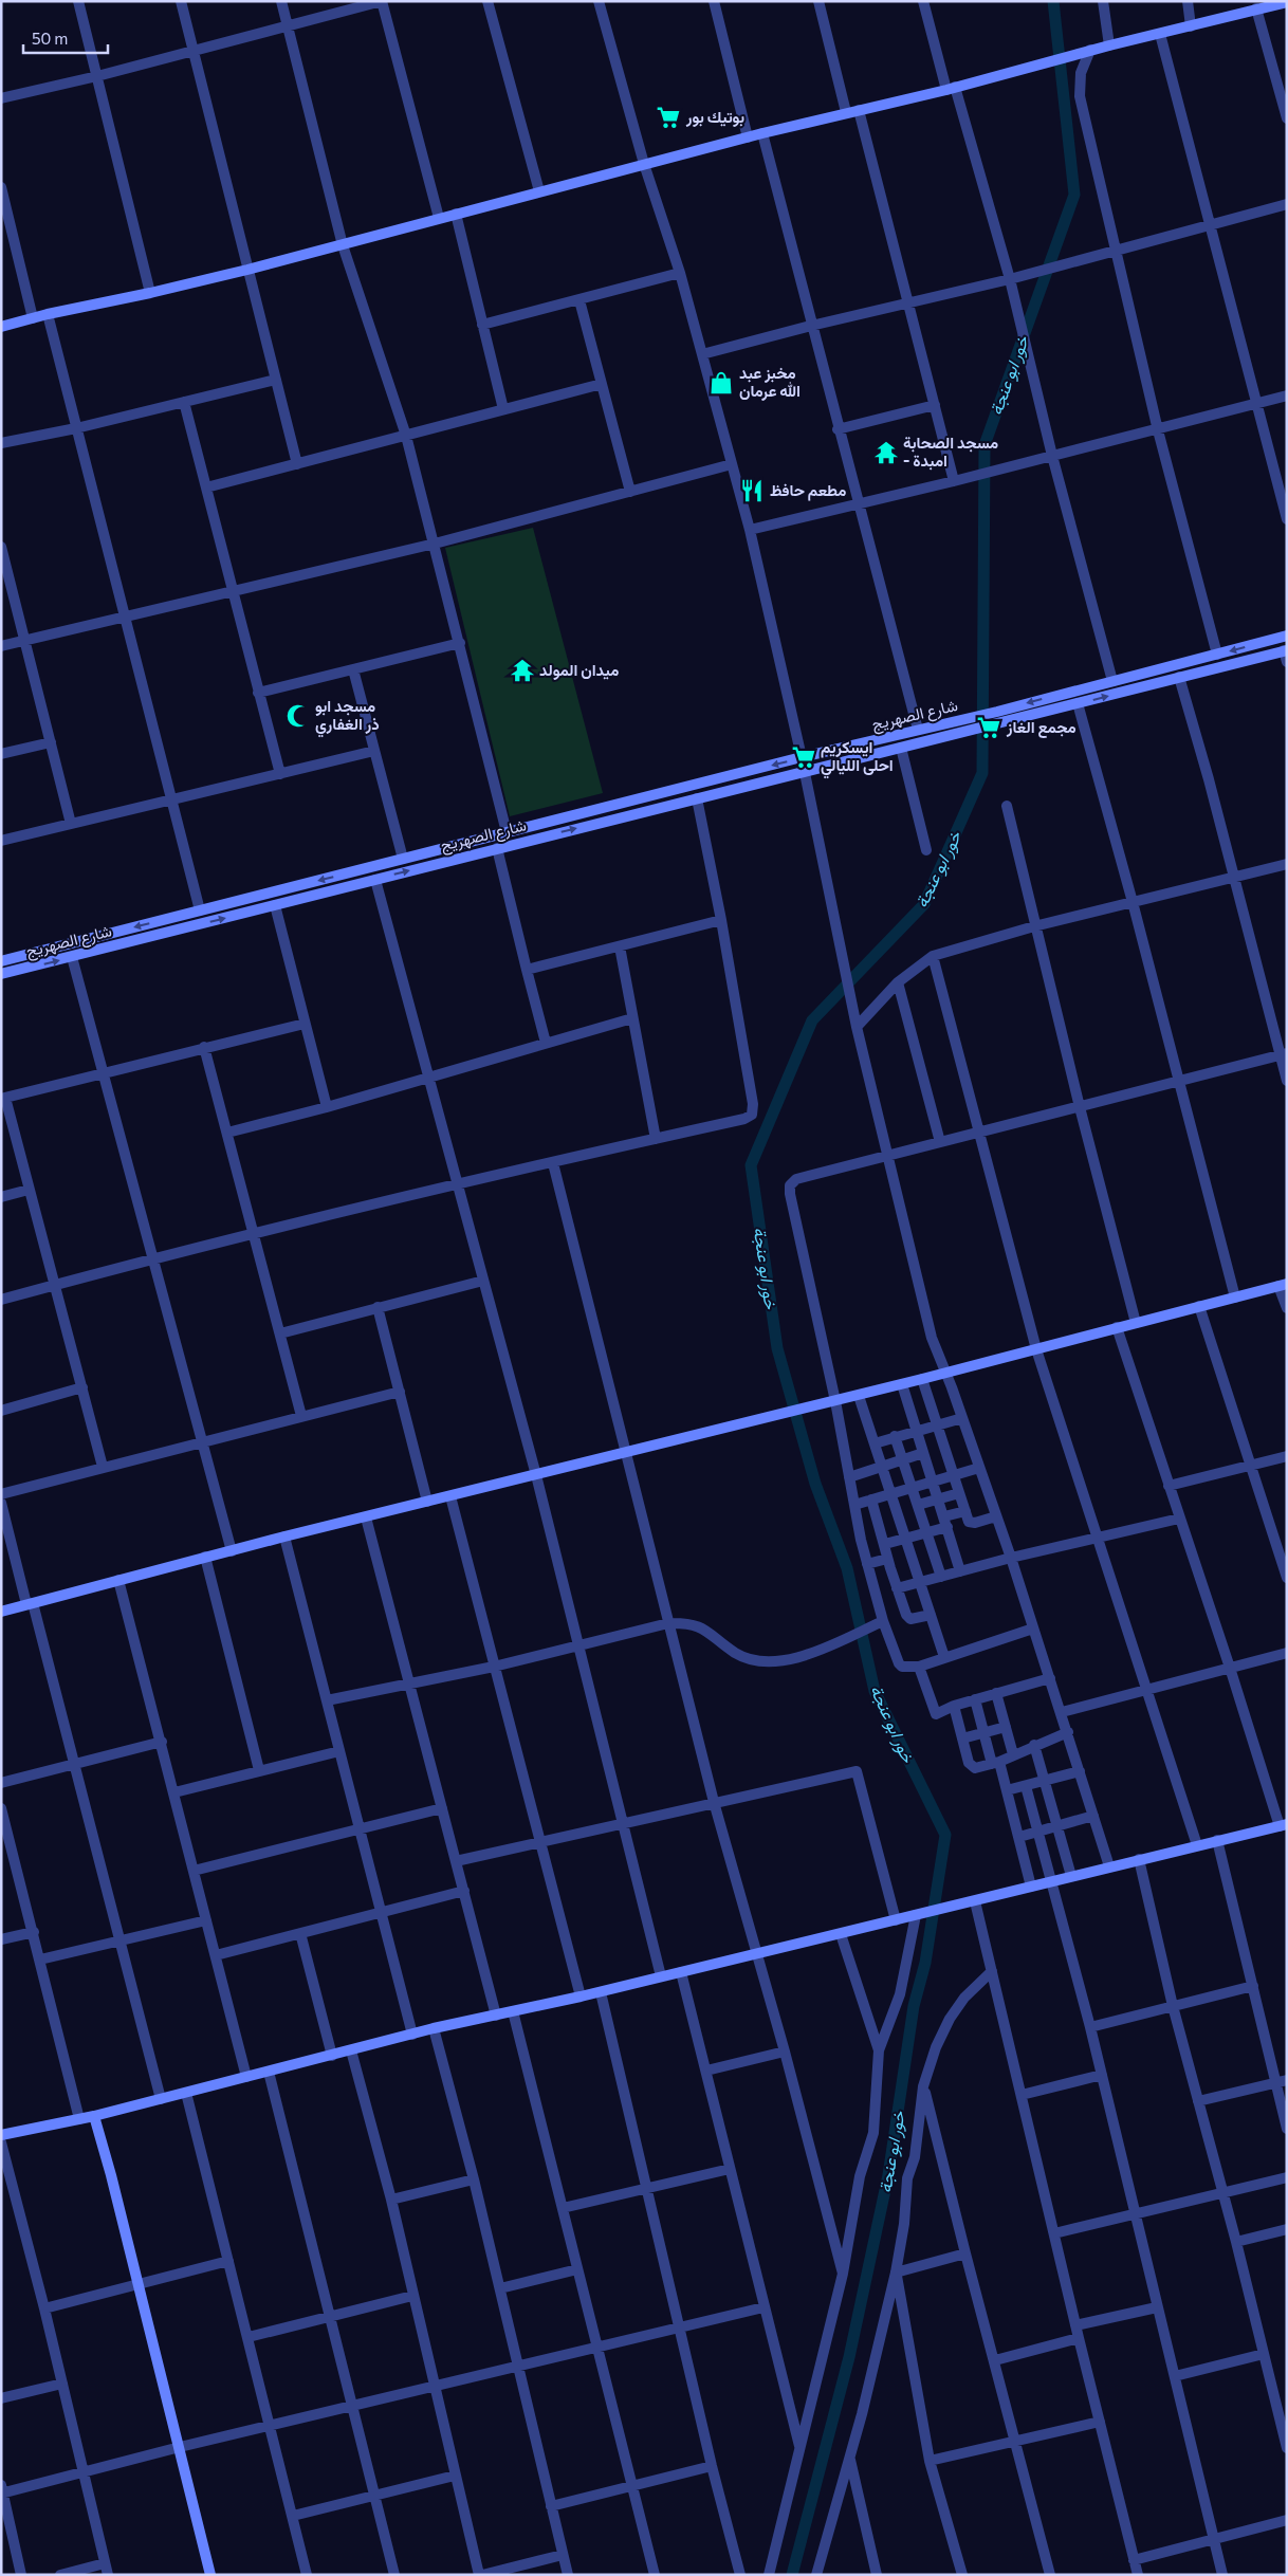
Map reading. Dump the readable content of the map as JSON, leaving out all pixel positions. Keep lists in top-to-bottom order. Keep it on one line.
{"streets":{"street":["شارع الصهريج"]},"water":["خور ابو عنجة"],"places":{"supermarket":["بوتيك بور","مجمع الغاز","ايسكريم احلى الليالي"],"shop":["مخبز عبد الله عرمان"],"temple":["مسجد الصحابة - امبدة","ميدان المولد"],"restaurant":["مطعم حافظ"],"mosque":["مسجد ابو ذر الغفاري"]},"scale_bar":"50 m"}
